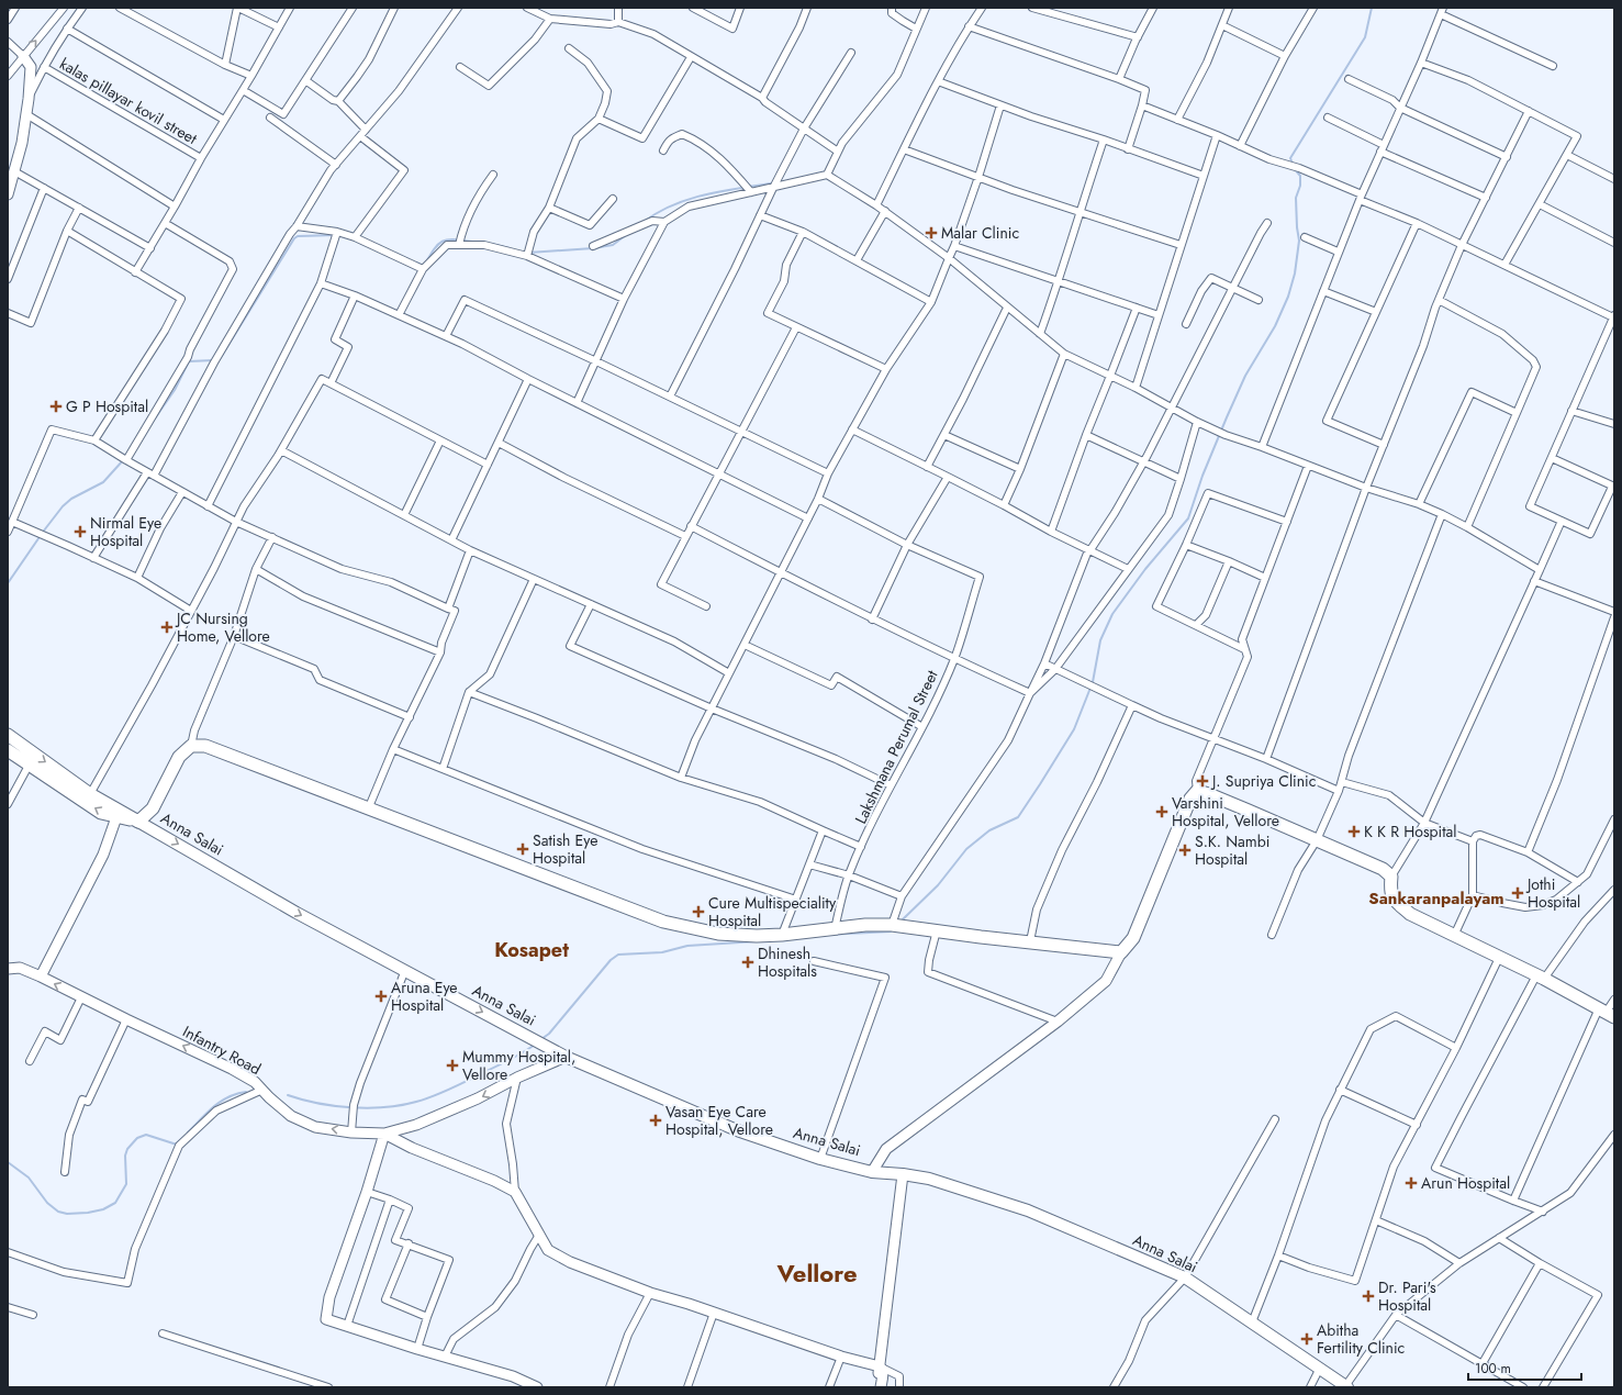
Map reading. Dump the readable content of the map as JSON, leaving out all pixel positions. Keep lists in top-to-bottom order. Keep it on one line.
{"streets":{"highway":["Anna Salai"],"street":["kalas pillayar kovil street","Lakshmana Perumal Street","Infantry Road"]},"crossings":[["Anna Salai","Infantry Road"]],"one_way":["Infantry Road"],"districts":["Sankaranpalayam","Kosapet","Vellore"],"places":{"health":["Malar Clinic","G P Hospital","Nirmal Eye Hospital","JC Nursing Home, Vellore","J. Supriya Clinic","Varshini Hospital, Vellore","K K R Hospital","Satish Eye Hospital","S.K. Nambi Hospital","Jothi Hospital","Cure Multispeciality Hospital","Dhinesh Hospitals","Aruna Eye Hospital","Mummy Hospital, Vellore","Vasan Eye Care Hospital, Vellore","Arun Hospital","Dr. Pari's Hospital","Abitha Fertility Clinic"]},"scale_bar":"100 m"}
